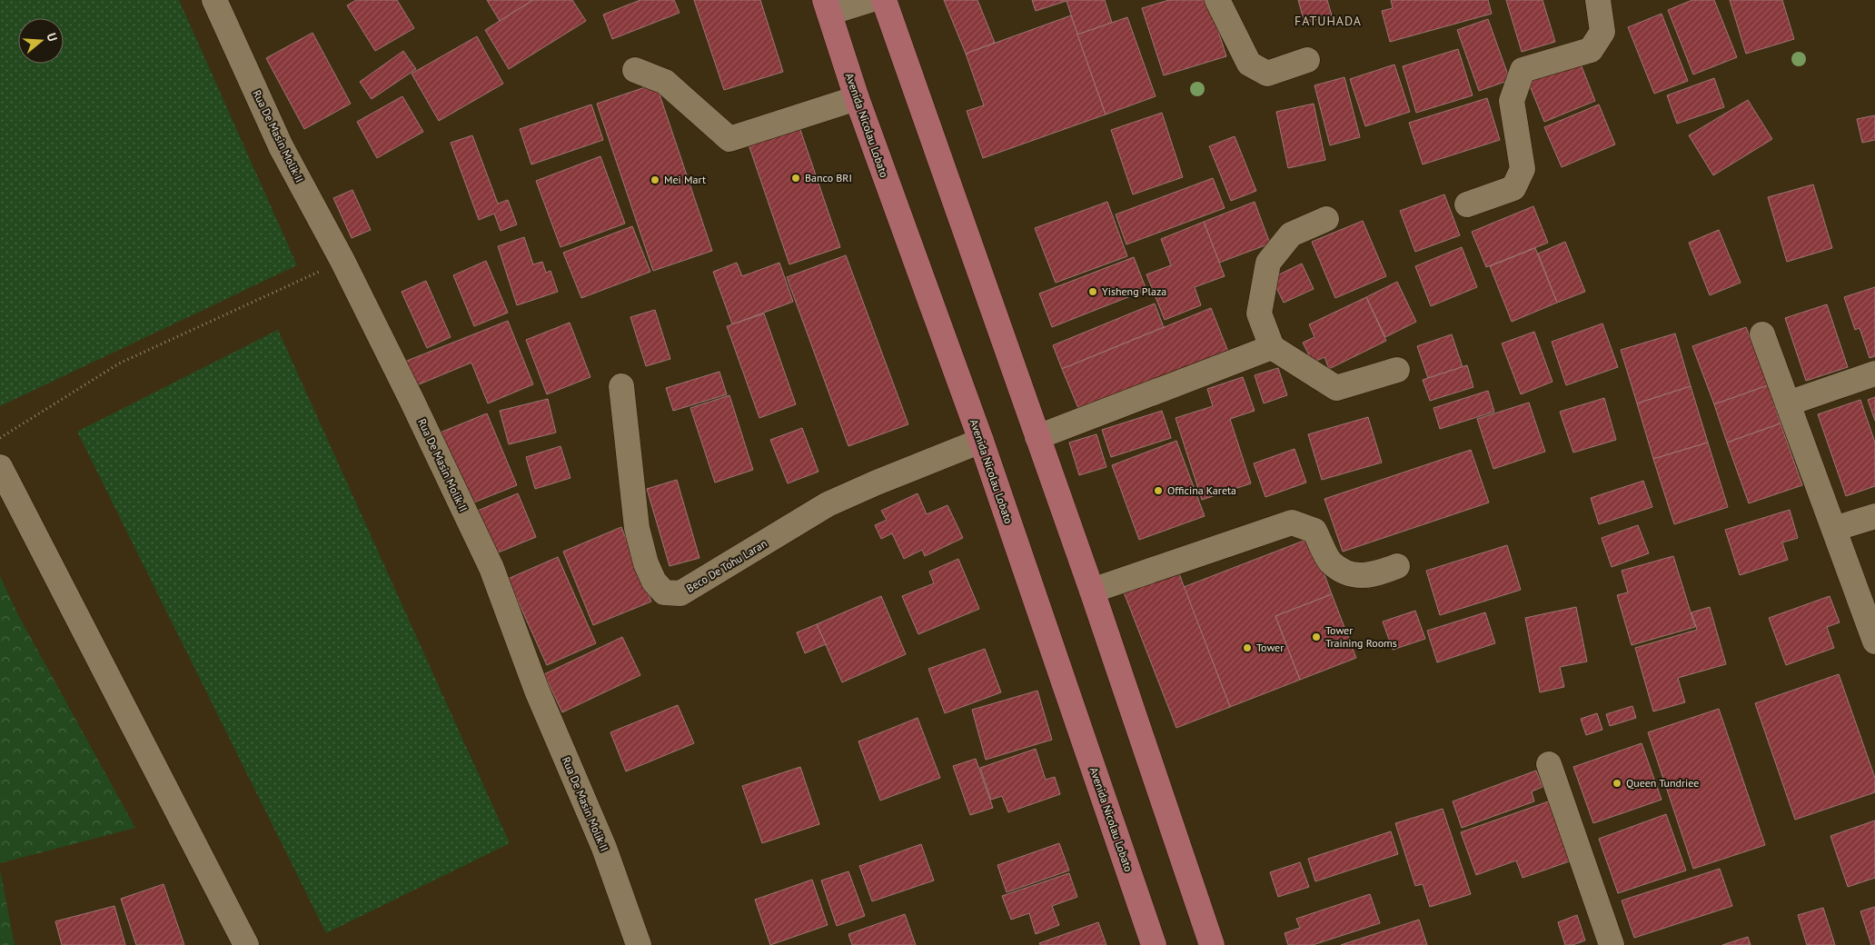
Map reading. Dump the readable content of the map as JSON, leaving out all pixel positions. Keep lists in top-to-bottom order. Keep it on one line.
{"streets":{"main road":["Avenida Nicolau Lobato"],"street":["Rua De Masin Molik II","Beco De Tohu Laran"]},"crossings":[["Avenida Nicolau Lobato","Beco De Tohu Laran"]],"districts":["FATUHADA"],"places":["Banco BRI","Mei Mart","Yisheng Plaza","Officina Kareta","Tower Training Rooms","Tower","Queen Tundriee"],"north":"right"}
